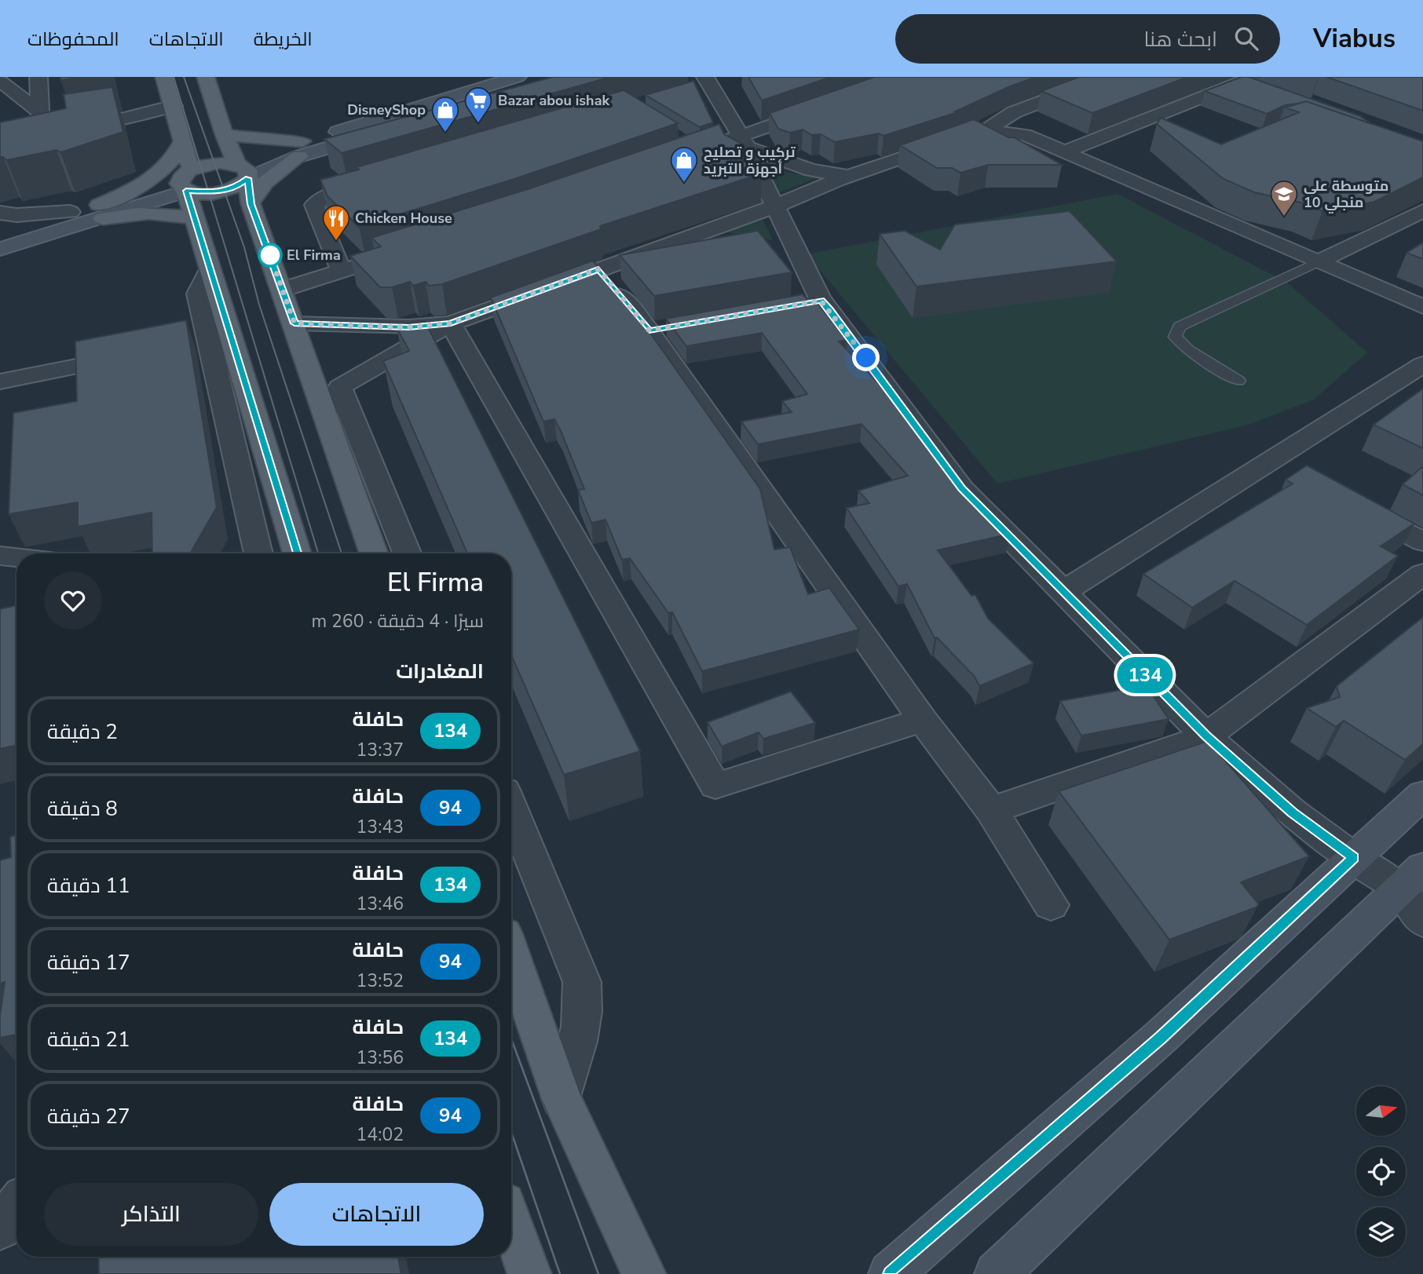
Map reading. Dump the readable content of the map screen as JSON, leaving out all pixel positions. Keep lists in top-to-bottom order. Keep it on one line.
{"places":{"supermarket":["Bazar abou ishak"],"shop":["DisneyShop","تركيب و تصليح أجهزة التبريد"],"school or university":["متوسطة علي منجلي 10"],"restaurant":["Chicken House"],"other":["El Firma"]},"lines":["bus line 134"],"north":"right","page":{"header":"Viabus","search":"ابحث هنا","nav":["الخريطة","الاتجاهات","المحفوظات"],"on_map":"134","heading":[["El Firma","سيرًا · 4 دقيقة · 260 m"],"المغادرات"],"list":[{"mark":"134","name":"حافلة","note":"13:37","value":"2 دقيقة"},{"mark":"94","name":"حافلة","note":"13:43","value":"8 دقيقة"},{"mark":"134","name":"حافلة","note":"13:46","value":"11 دقيقة"},{"mark":"94","name":"حافلة","note":"13:52","value":"17 دقيقة"},{"mark":"134","name":"حافلة","note":"13:56","value":"21 دقيقة"},{"mark":"94","name":"حافلة","note":"14:02","value":"27 دقيقة"}],"buttons":["الاتجاهات","التذاكر"]}}
